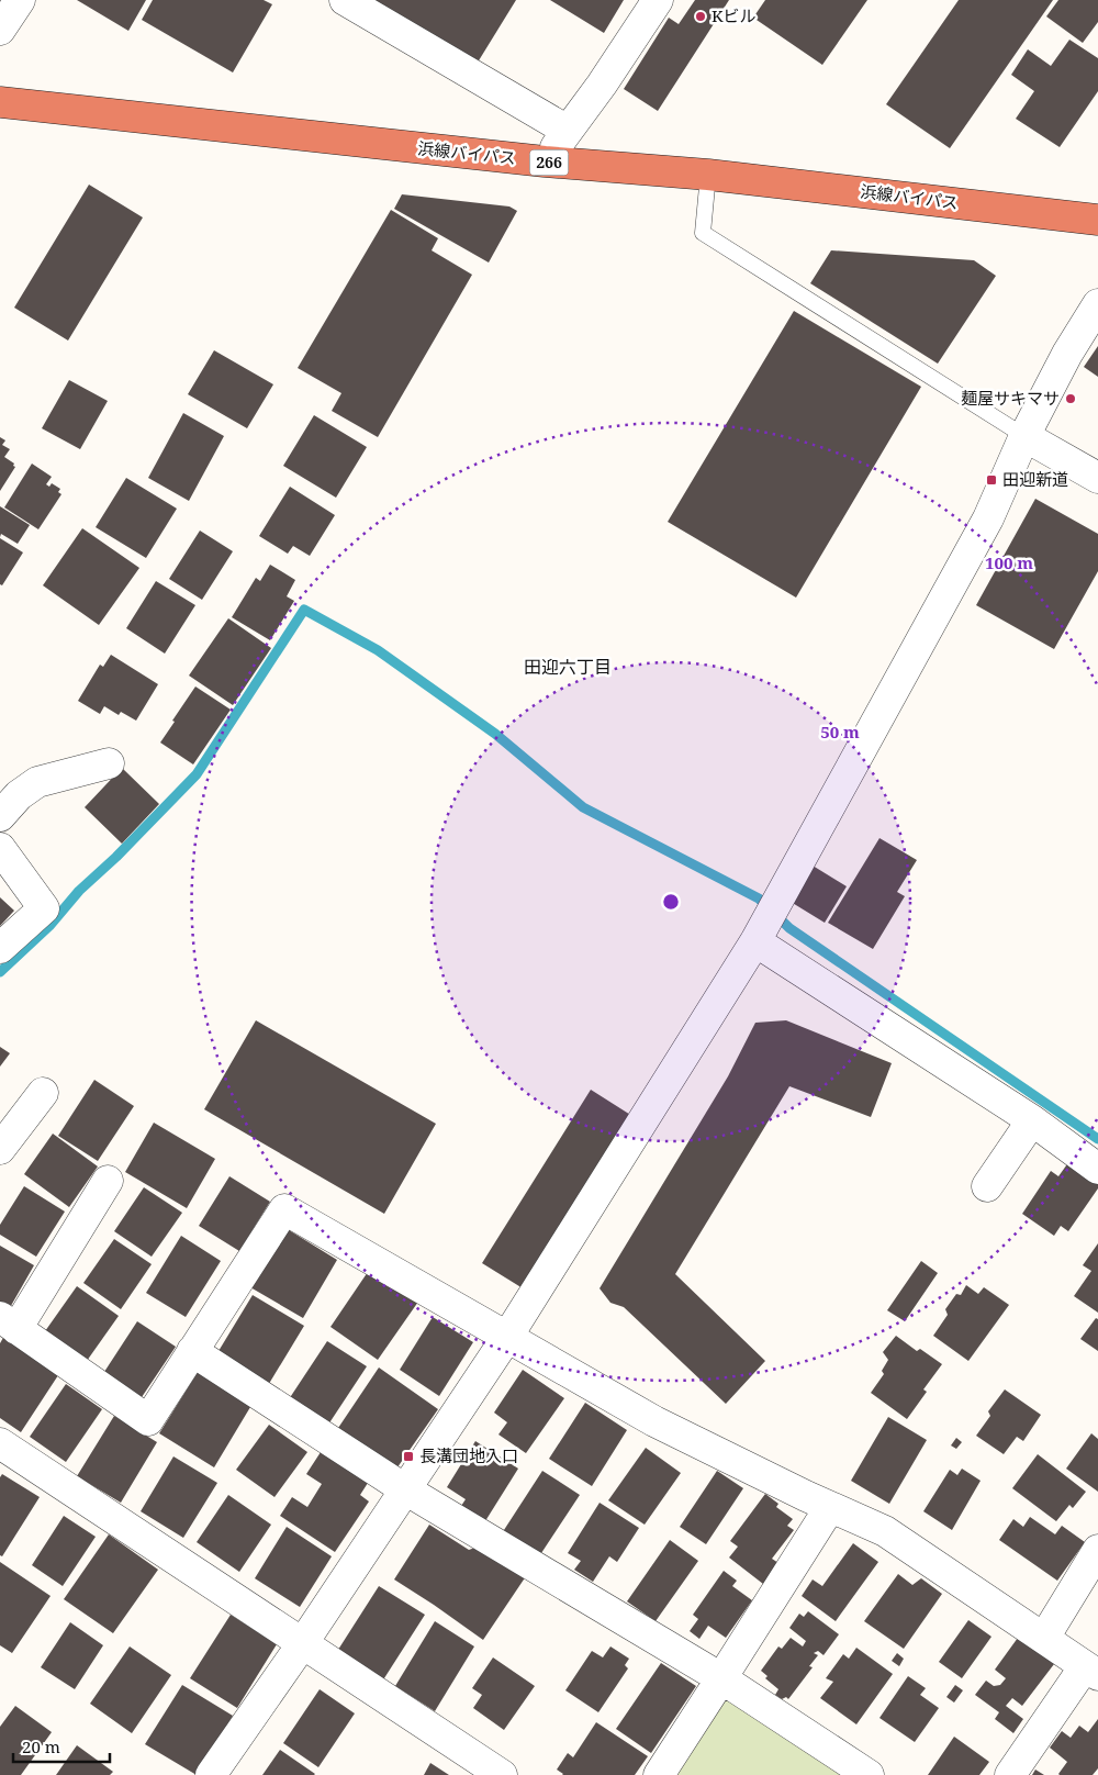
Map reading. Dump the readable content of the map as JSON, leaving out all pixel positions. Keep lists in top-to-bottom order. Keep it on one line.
{"streets":{"highway":["浜線バイパス","266"]},"districts":["田迎六丁目"],"places":{"other":["Kビル","麺屋サキマサ"],"transit":["田迎新道","長溝団地入口"]},"scale_bar":"20 m","rings":["100 m","50 m"]}
